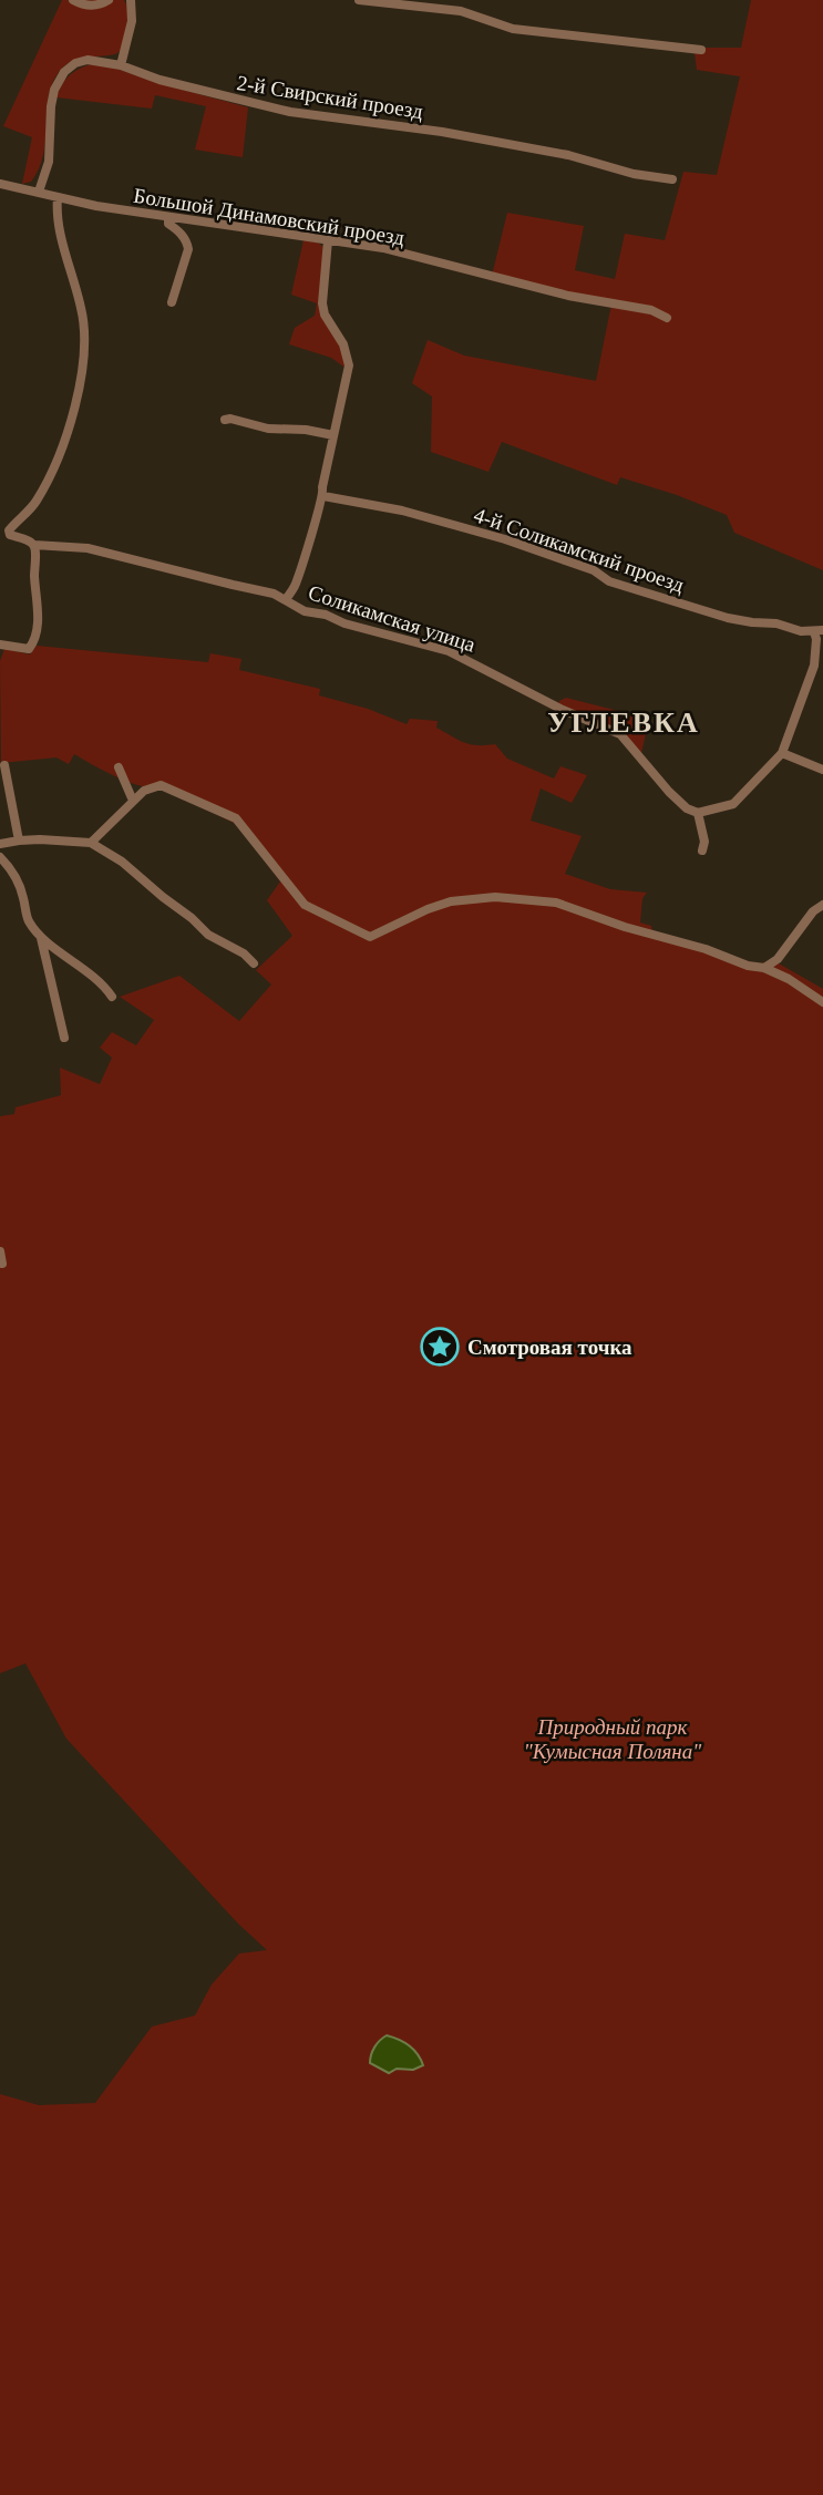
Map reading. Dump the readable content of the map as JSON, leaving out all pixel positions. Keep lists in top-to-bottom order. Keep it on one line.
{"streets":{"street":["2-й Свирский проезд","Большой Динамовский проезд","4-й Соликамский проезд","Соликамская улица"]},"crossings":[["2-й Свирский проезд","Большой Динамовский проезд"]],"districts":["УГЛЕВКА"],"parks":["Природный парк \"Кумысная Поляна\""],"places":{"place":["Смотровая точка"]}}
